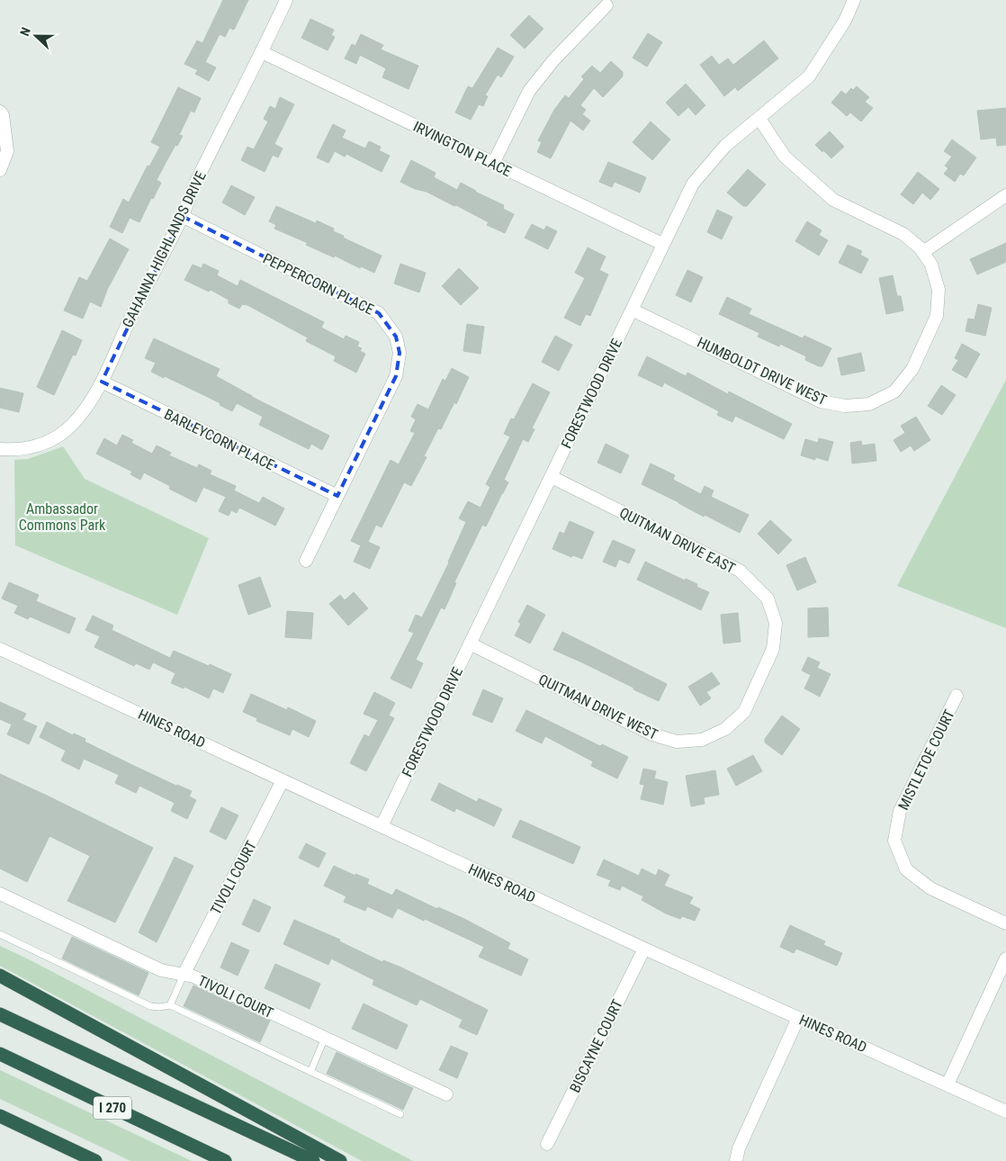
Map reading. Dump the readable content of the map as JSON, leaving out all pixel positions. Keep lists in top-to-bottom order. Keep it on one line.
{"streets":{"highway":["I 270"],"street":["IRVINGTON PLACE","GAHANNA HIGHLANDS DRIVE","PEPPERCORN PLACE","HUMBOLDT DRIVE WEST","FORESTWOOD DRIVE","BARLEYCORN PLACE","QUITMAN DRIVE EAST","QUITMAN DRIVE WEST","HINES ROAD","MISTLETOE COURT","TIVOLI COURT","BISCAYNE COURT"]},"crossings":[["IRVINGTON PLACE","GAHANNA HIGHLANDS DRIVE"],["IRVINGTON PLACE","FORESTWOOD DRIVE"],["GAHANNA HIGHLANDS DRIVE","PEPPERCORN PLACE"],["GAHANNA HIGHLANDS DRIVE","BARLEYCORN PLACE"],["PEPPERCORN PLACE","BARLEYCORN PLACE"],["HUMBOLDT DRIVE WEST","FORESTWOOD DRIVE"],["FORESTWOOD DRIVE","QUITMAN DRIVE EAST"],["FORESTWOOD DRIVE","QUITMAN DRIVE WEST"],["FORESTWOOD DRIVE","HINES ROAD"],["QUITMAN DRIVE EAST","QUITMAN DRIVE WEST"],["HINES ROAD","TIVOLI COURT"],["HINES ROAD","BISCAYNE COURT"]],"parks":["Ambassador Commons Park"],"north":"left"}
